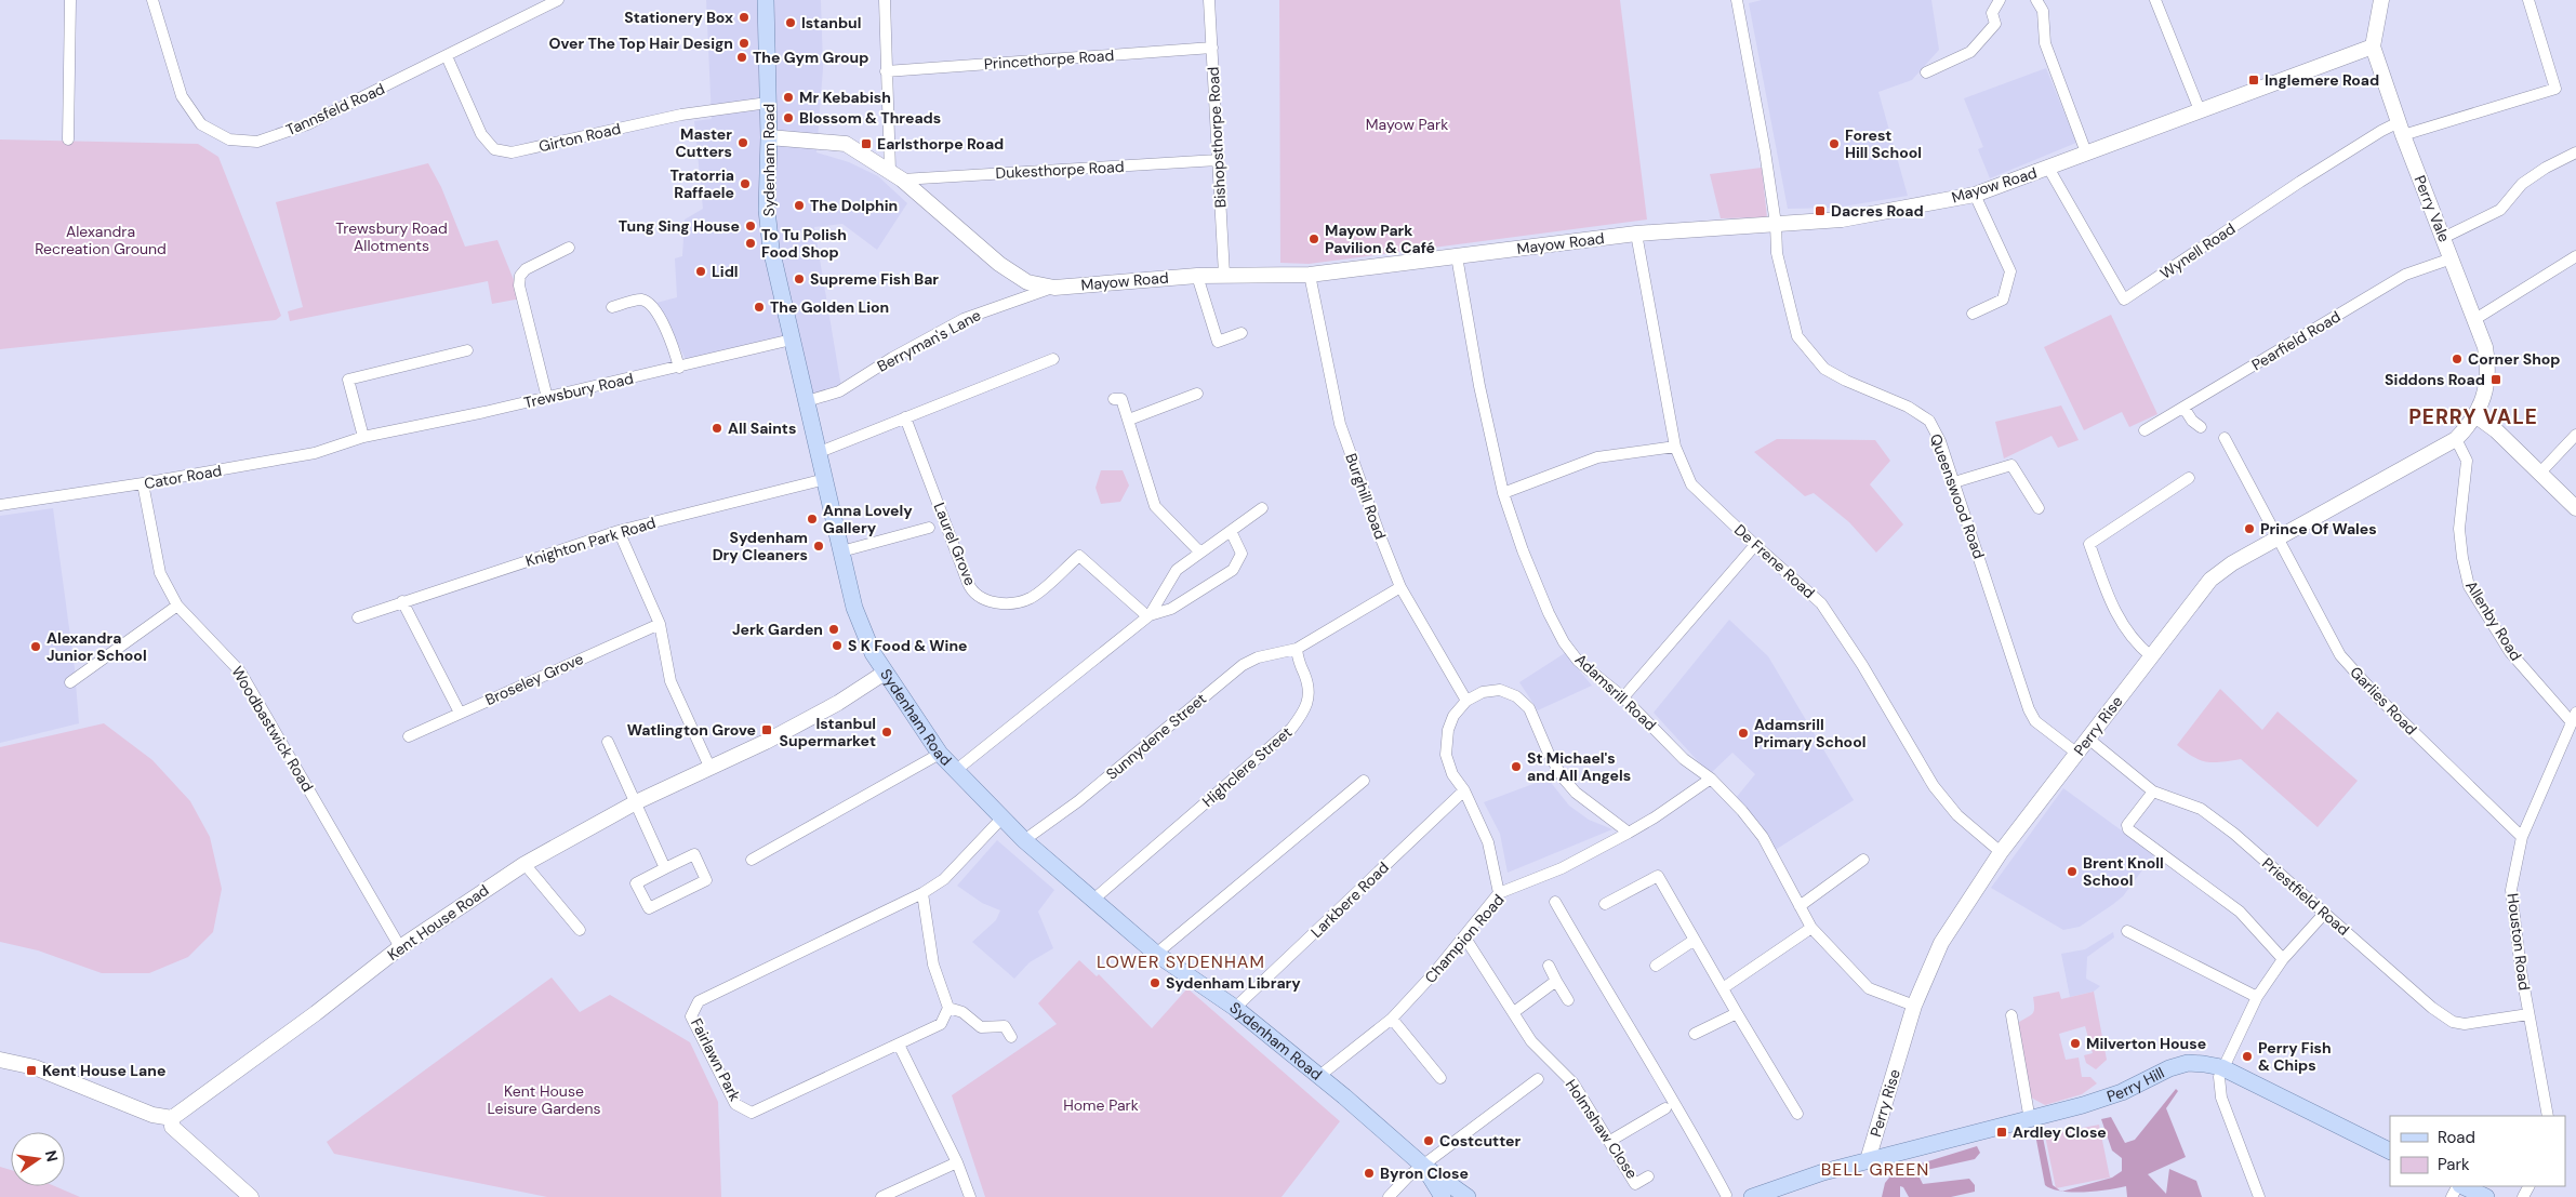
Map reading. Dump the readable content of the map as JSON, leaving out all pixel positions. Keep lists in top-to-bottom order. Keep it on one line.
{"streets":{"main road":["Sydenham Road","Perry Hill"],"street":["Princethorpe Road","Tannsfeld Road","Girton Road","Bishopsthorpe Road","Dukesthorpe Road","Mayow Road","Perry Vale","Wynell Road","Berryman's Lane","Pearfield Road","Trewsbury Road","Cator Road","Burghill Road","Queenswood Road","Knighton Park Road","Laurel Grove","De Frene Road","Allenby Road","Broseley Grove","Adamsrill Road","Garlies Road","Perry Rise","Woodbastwick Road","Sunnydene Street","Highclere Street","Priestfield Road","Larkbere Road","Kent House Road","Champion Road","Houston Road","Fairlawn Park","Holmshaw Close"]},"crossings":[["Princethorpe Road","Bishopsthorpe Road"],["Tannsfeld Road","Girton Road"],["Girton Road","Sydenham Road"],["Bishopsthorpe Road","Dukesthorpe Road"],["Bishopsthorpe Road","Mayow Road"],["Sydenham Road","Mayow Road"],["Sydenham Road","Berryman's Lane"],["Sydenham Road","Trewsbury Road"],["Sydenham Road","Knighton Park Road"],["Sydenham Road","Sunnydene Street"],["Sydenham Road","Highclere Street"],["Sydenham Road","Larkbere Road"],["Sydenham Road","Kent House Road"],["Sydenham Road","Champion Road"],["Sydenham Road","Fairlawn Park"],["Dukesthorpe Road","Mayow Road"],["Mayow Road","Perry Vale"],["Mayow Road","Wynell Road"],["Mayow Road","Berryman's Lane"],["Mayow Road","Burghill Road"],["Mayow Road","Queenswood Road"],["Mayow Road","De Frene Road"],["Mayow Road","Adamsrill Road"],["Perry Vale","Wynell Road"],["Perry Vale","Pearfield Road"],["Perry Vale","Perry Rise"],["Trewsbury Road","Cator Road"],["Cator Road","Woodbastwick Road"],["Queenswood Road","Perry Rise"],["De Frene Road","Perry Rise"],["Allenby Road","Perry Rise"],["Allenby Road","Houston Road"],["Adamsrill Road","Perry Rise"],["Adamsrill Road","Champion Road"],["Garlies Road","Perry Rise"],["Garlies Road","Houston Road"],["Perry Rise","Priestfield Road"],["Perry Rise","Perry Hill"],["Woodbastwick Road","Kent House Road"],["Sunnydene Street","Highclere Street"],["Priestfield Road","Houston Road"],["Champion Road","Holmshaw Close"]],"districts":["PERRY VALE","LOWER SYDENHAM","BELL GREEN"],"parks":["Mayow Park","Trewsbury Road Allotments","Alexandra Recreation Ground","Kent House Leisure Gardens","Home Park"],"places":{"other":["Stationery Box","Istanbul","Over The Top Hair Design","The Gym Group","Mr Kebabish","Blossom & Threads","Master Cutters","Forest Hill School","Tratorria Raffaele","The Dolphin","Tung Sing House","Mayow Park Pavilion & Café","To Tu Polish Food Shop","Lidl","Supreme Fish Bar","The Golden Lion","Corner Shop","All Saints","Anna Lovely Gallery","Prince Of Wales","Sydenham Dry Cleaners","Jerk Garden","S K Food & Wine","Alexandra Junior School","Istanbul Supermarket","Adamsrill Primary School","St Michael's and All Angels","Brent Knoll School","Sydenham Library","Milverton House","Perry Fish & Chips","Costcutter","Byron Close"],"transit":["Inglemere Road","Earlsthorpe Road","Dacres Road","Siddons Road","Watlington Grove","Kent House Lane","Ardley Close"]},"legend":["Road","Park"],"north":"right"}
